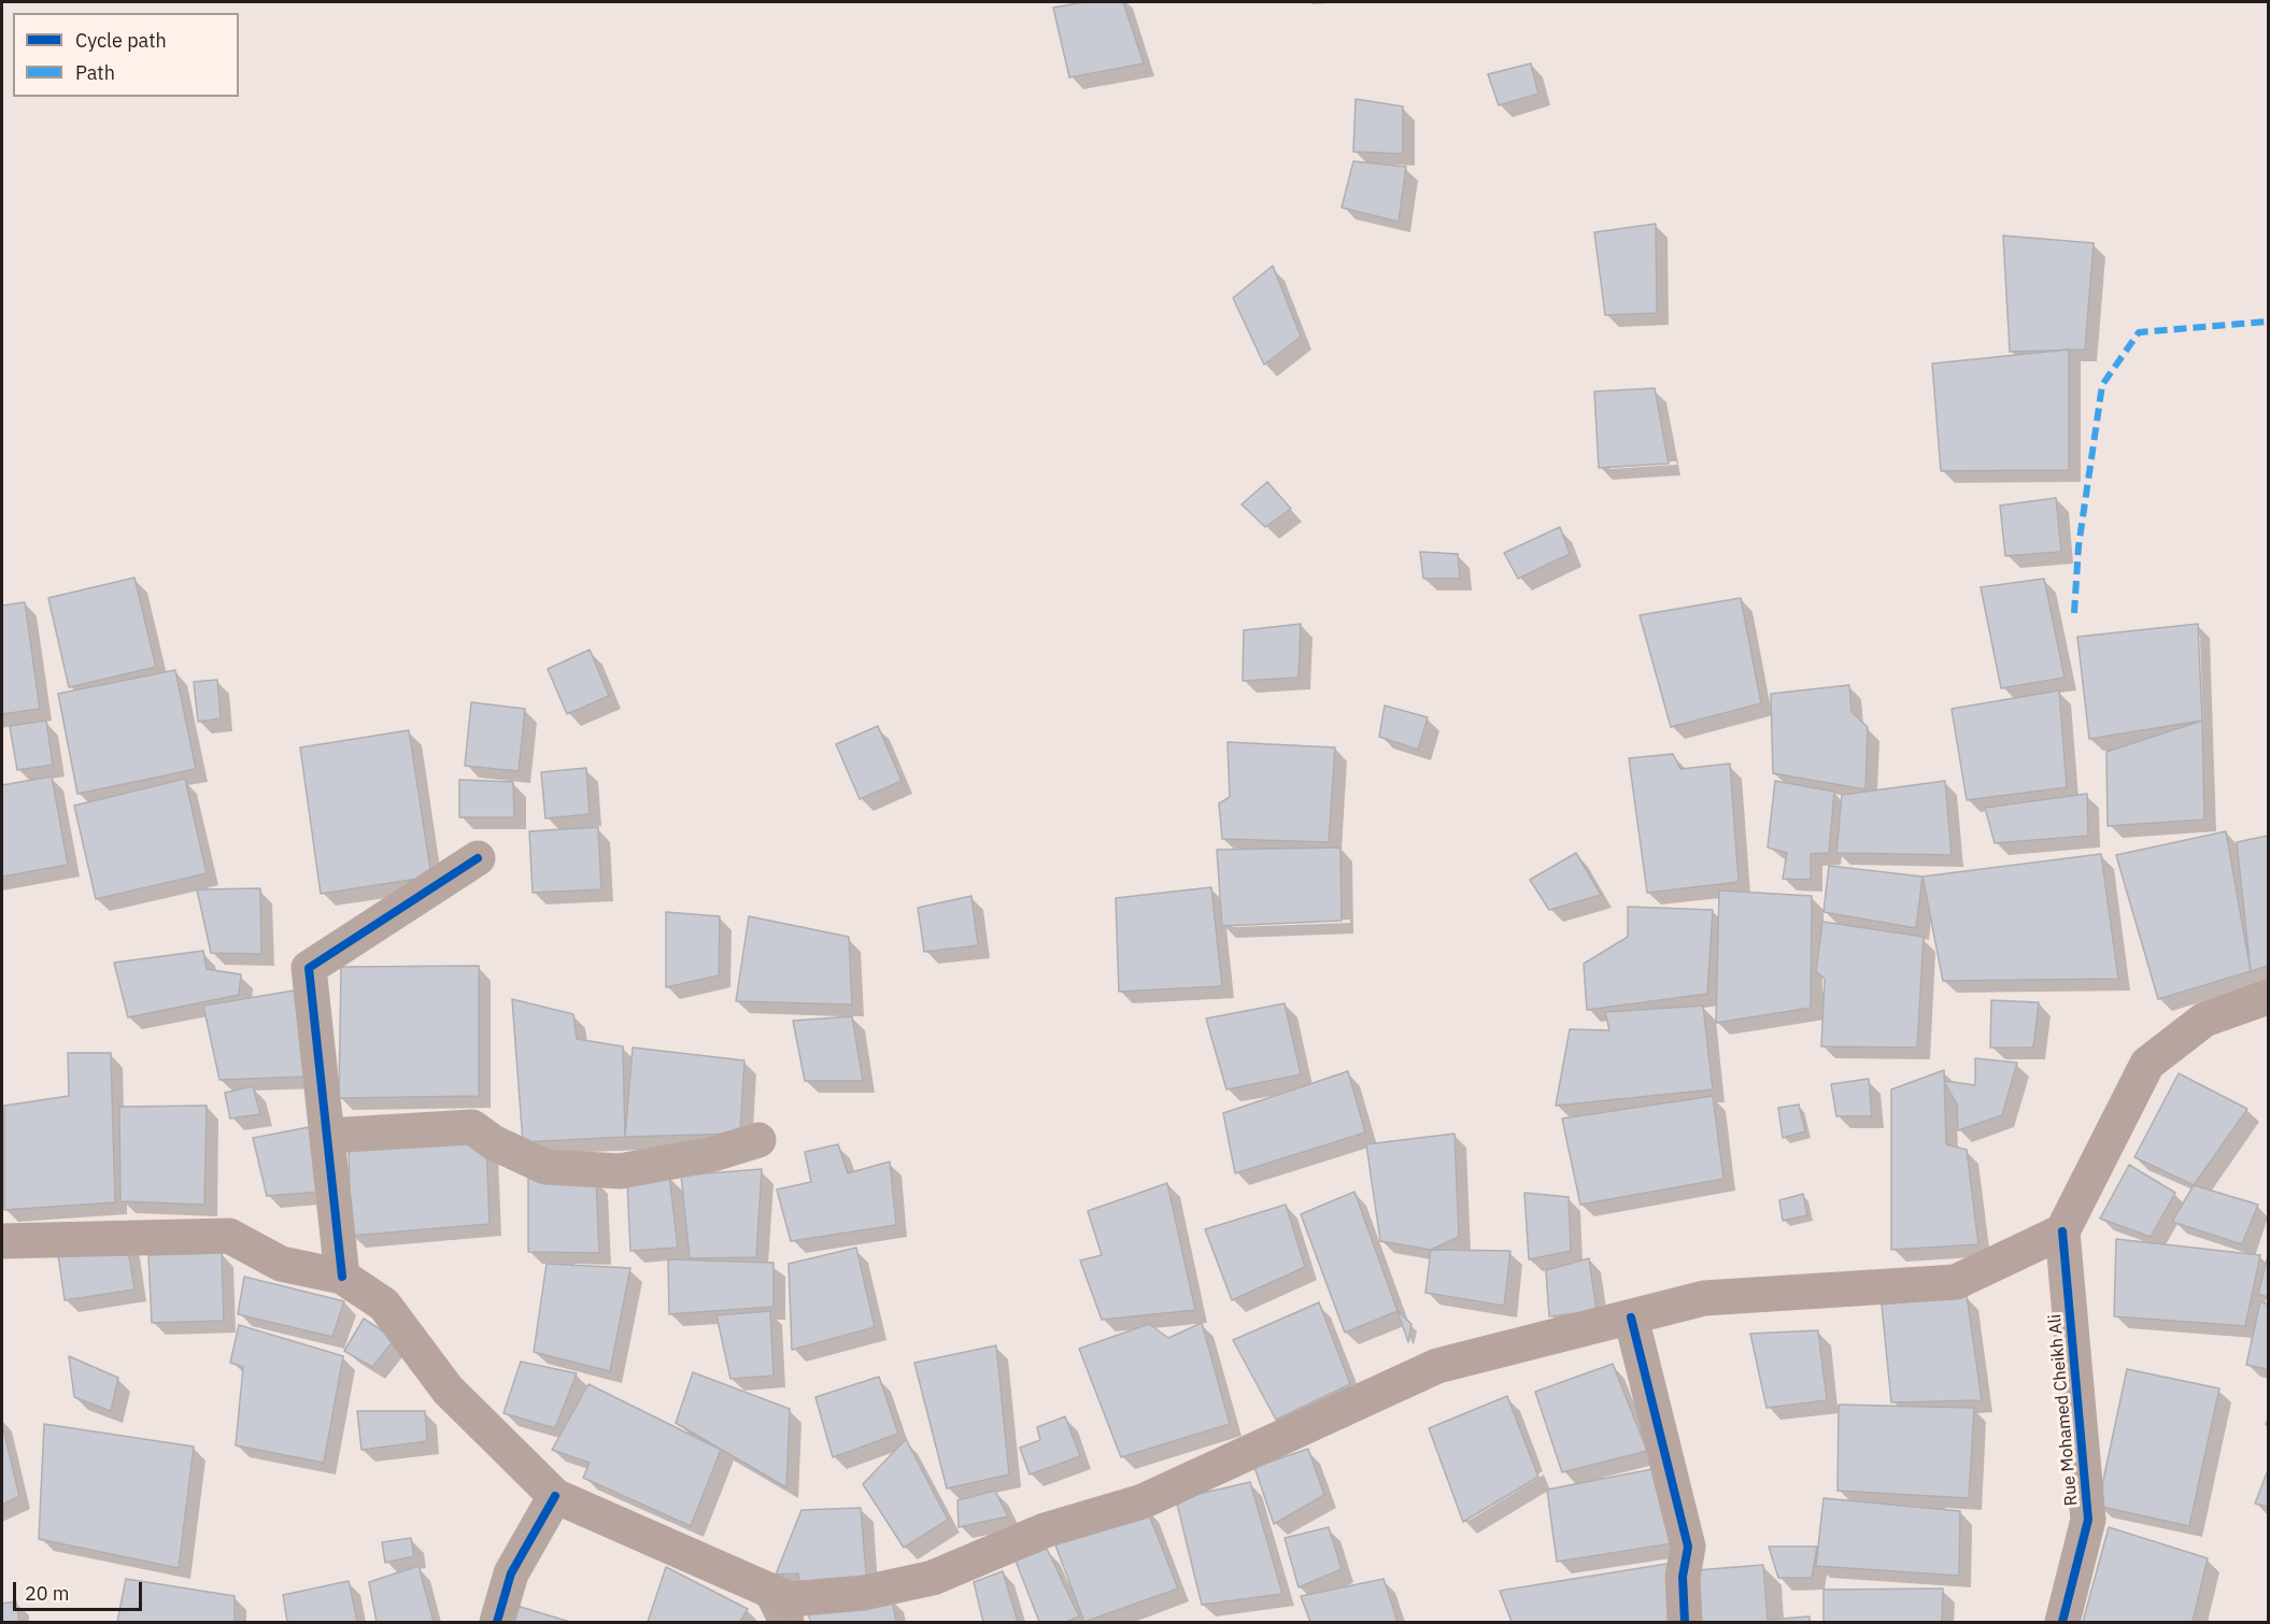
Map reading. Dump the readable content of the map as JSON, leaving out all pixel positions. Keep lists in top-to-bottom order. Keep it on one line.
{"streets":{"street":["Rue Mohamed Cheikh Ali"]},"legend":["Cycle path","Path"],"scale_bar":"20 m"}
